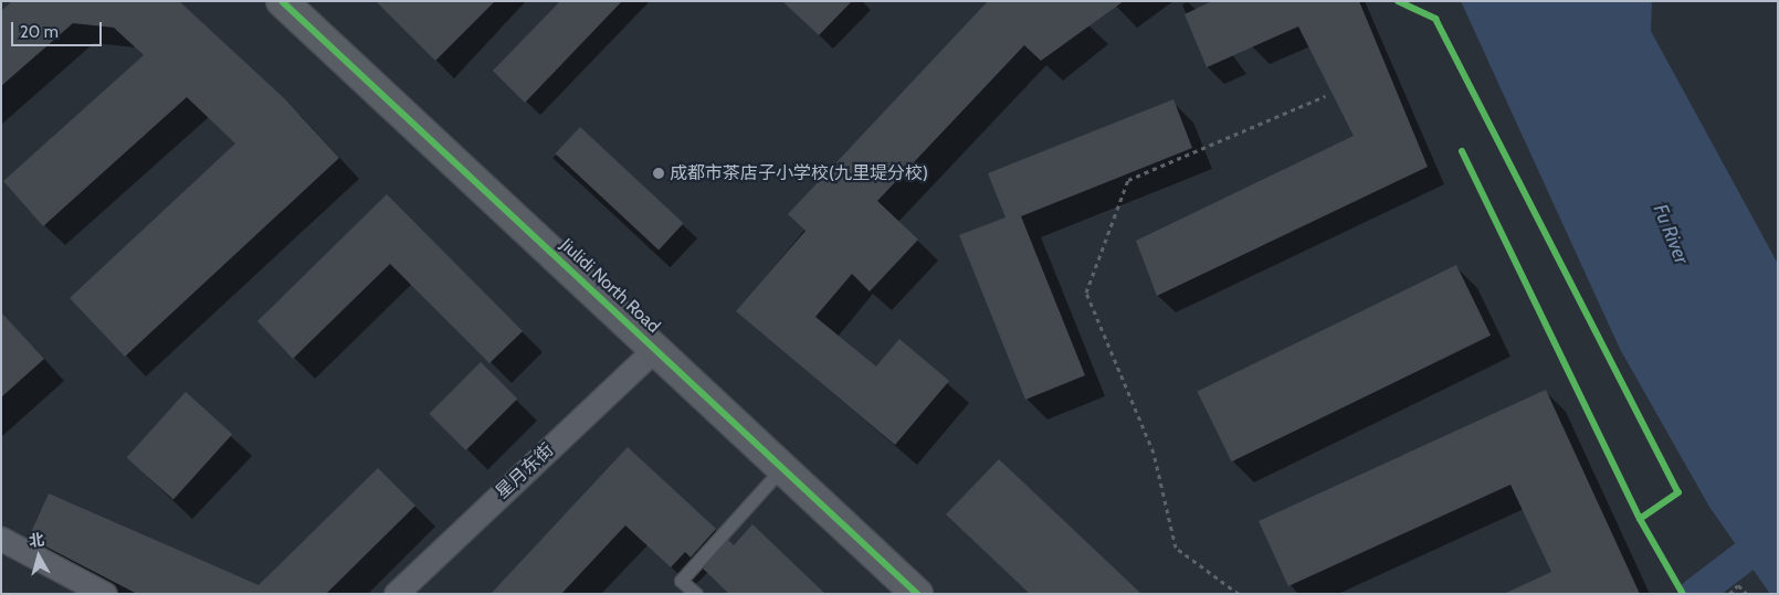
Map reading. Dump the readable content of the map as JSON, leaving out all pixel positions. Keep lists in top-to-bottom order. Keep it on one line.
{"streets":{"street":["Jiulidi North Road","星月东街"]},"crossings":[["Jiulidi North Road","星月东街"]],"water":["Fu River"],"places":["成都市茶店子小学校(九里堤分校)"],"scale_bar":"20 m","north":"top"}
